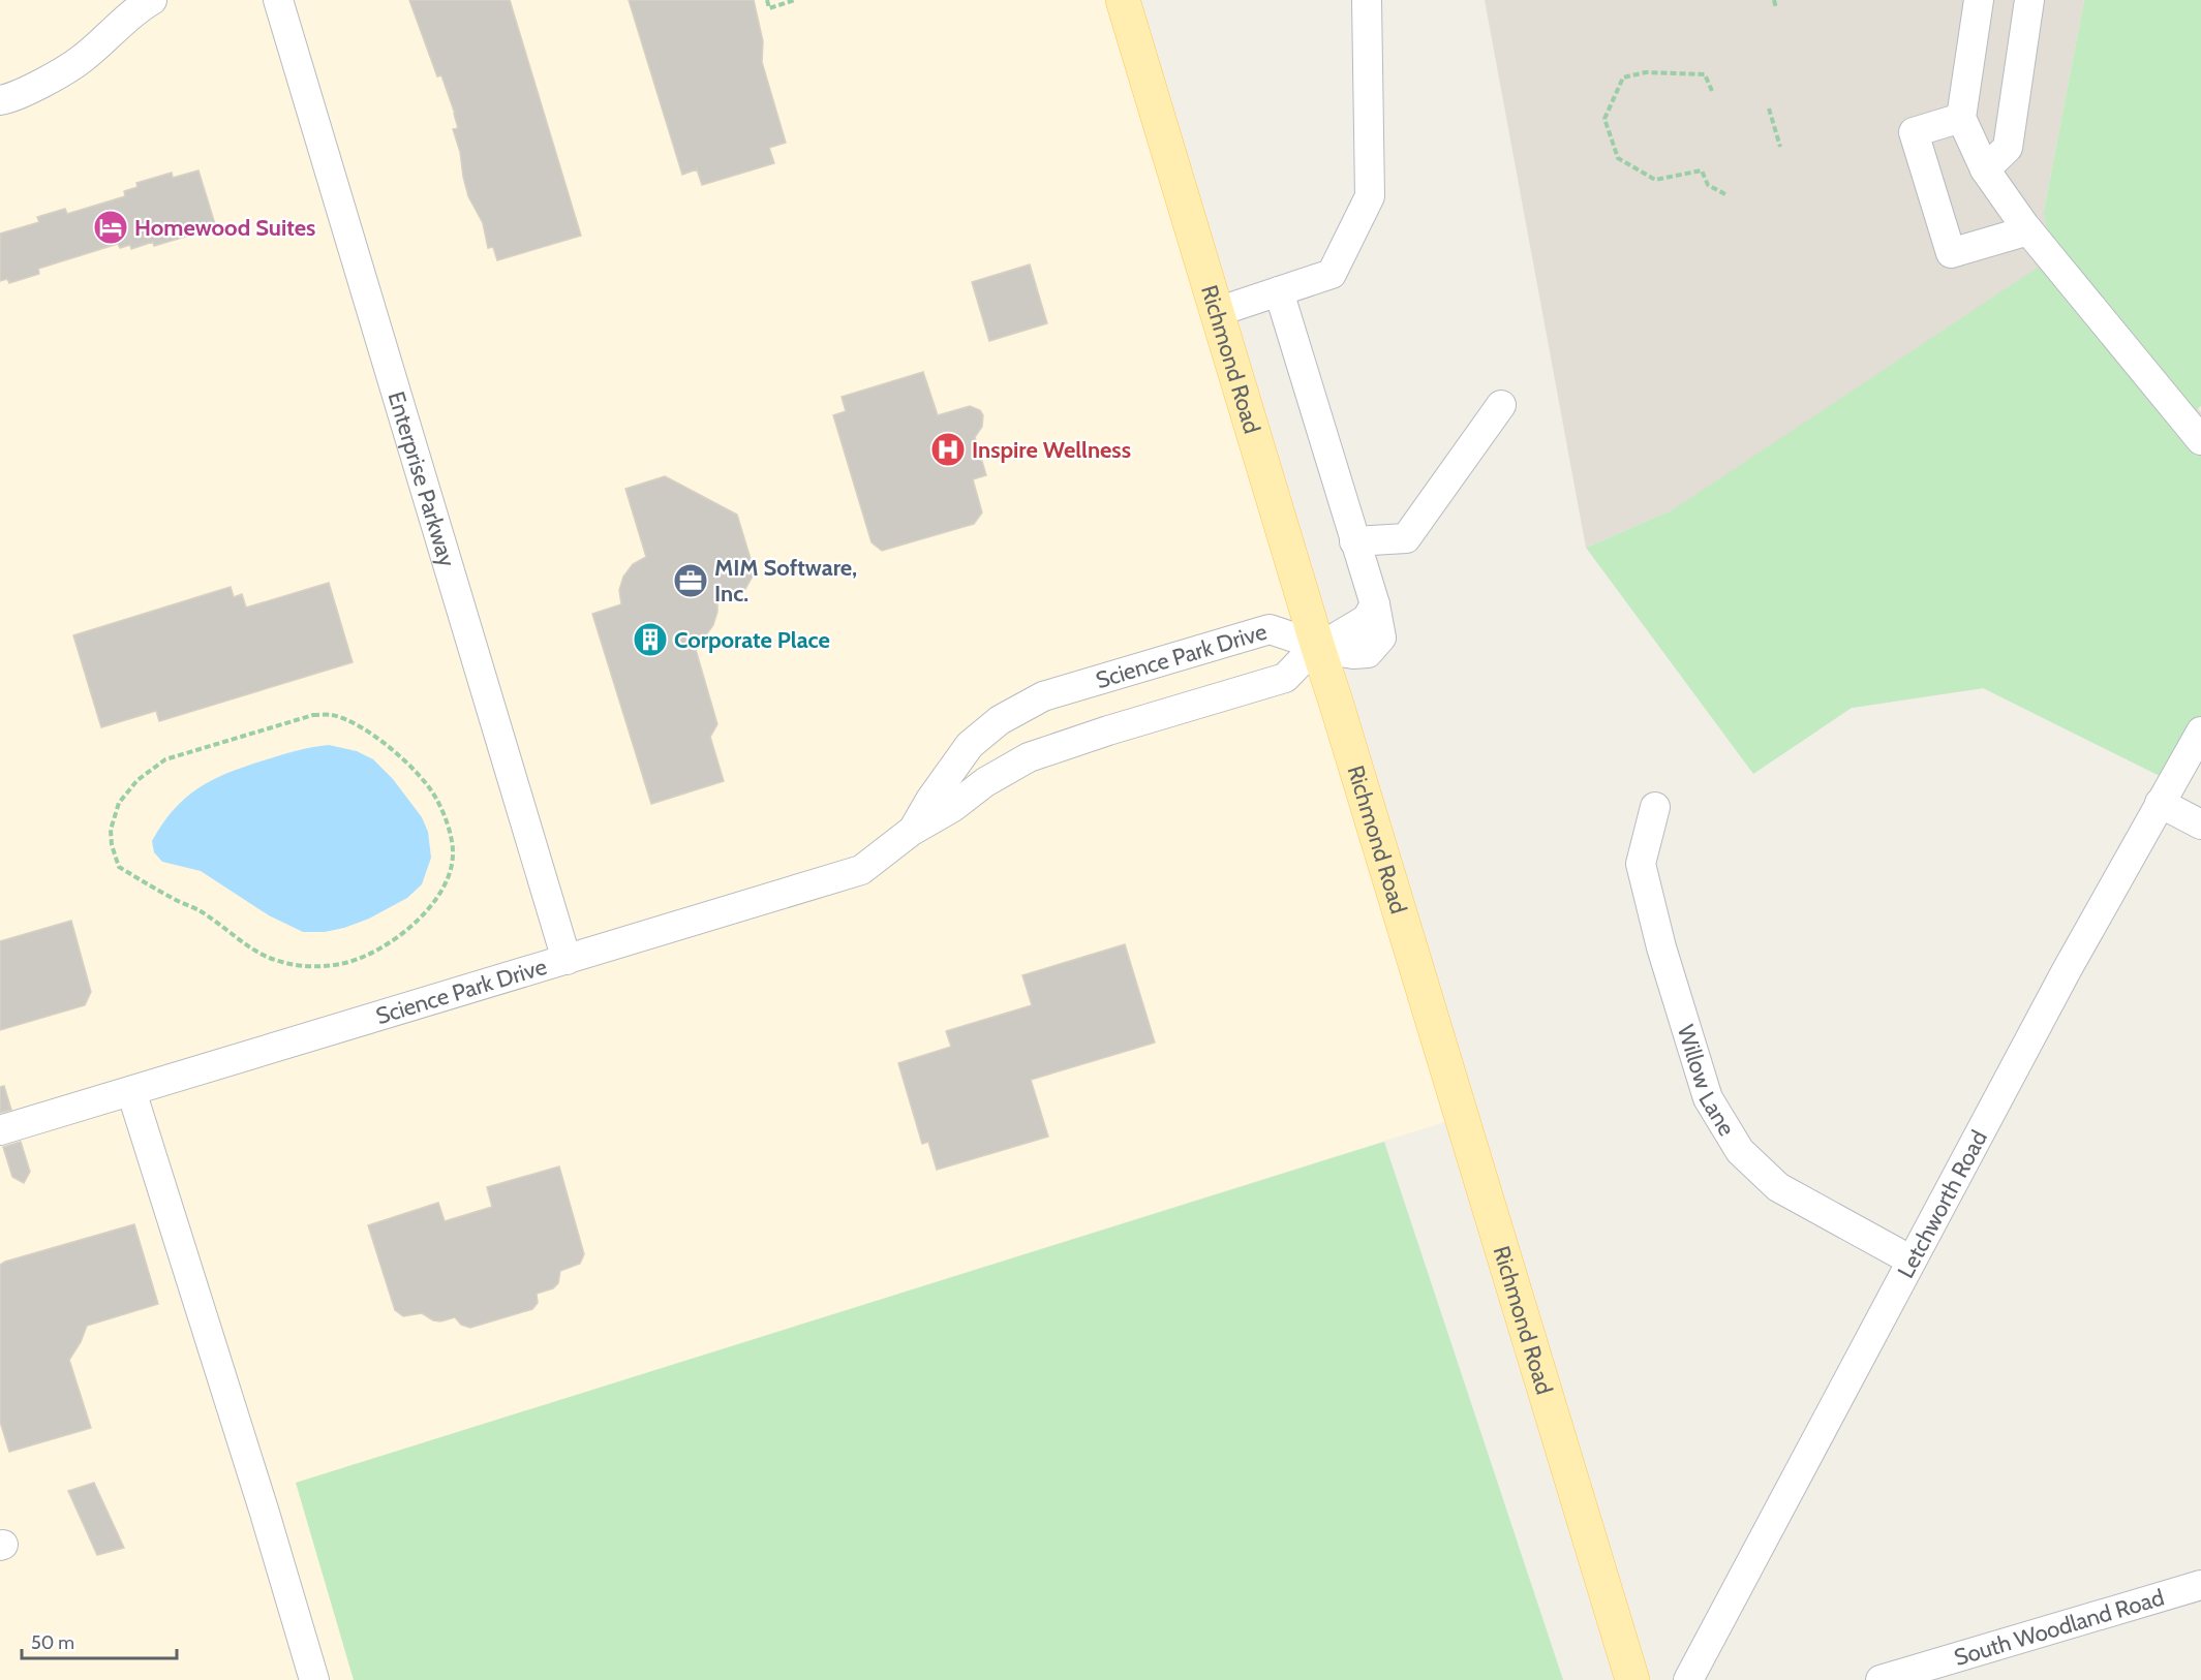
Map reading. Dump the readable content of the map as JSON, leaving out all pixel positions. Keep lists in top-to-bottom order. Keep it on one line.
{"streets":{"main road":["Richmond Road"],"street":["Enterprise Parkway","Science Park Drive","Willow Lane","Letchworth Road","South Woodland Road"]},"crossings":[["Richmond Road","Science Park Drive"],["Enterprise Parkway","Science Park Drive"],["Willow Lane","Letchworth Road"]],"places":{"hotel":["Homewood Suites"],"hospital":["Inspire Wellness"],"office":["MIM Software, Inc."],"building":["Corporate Place"]},"scale_bar":"50 m"}
